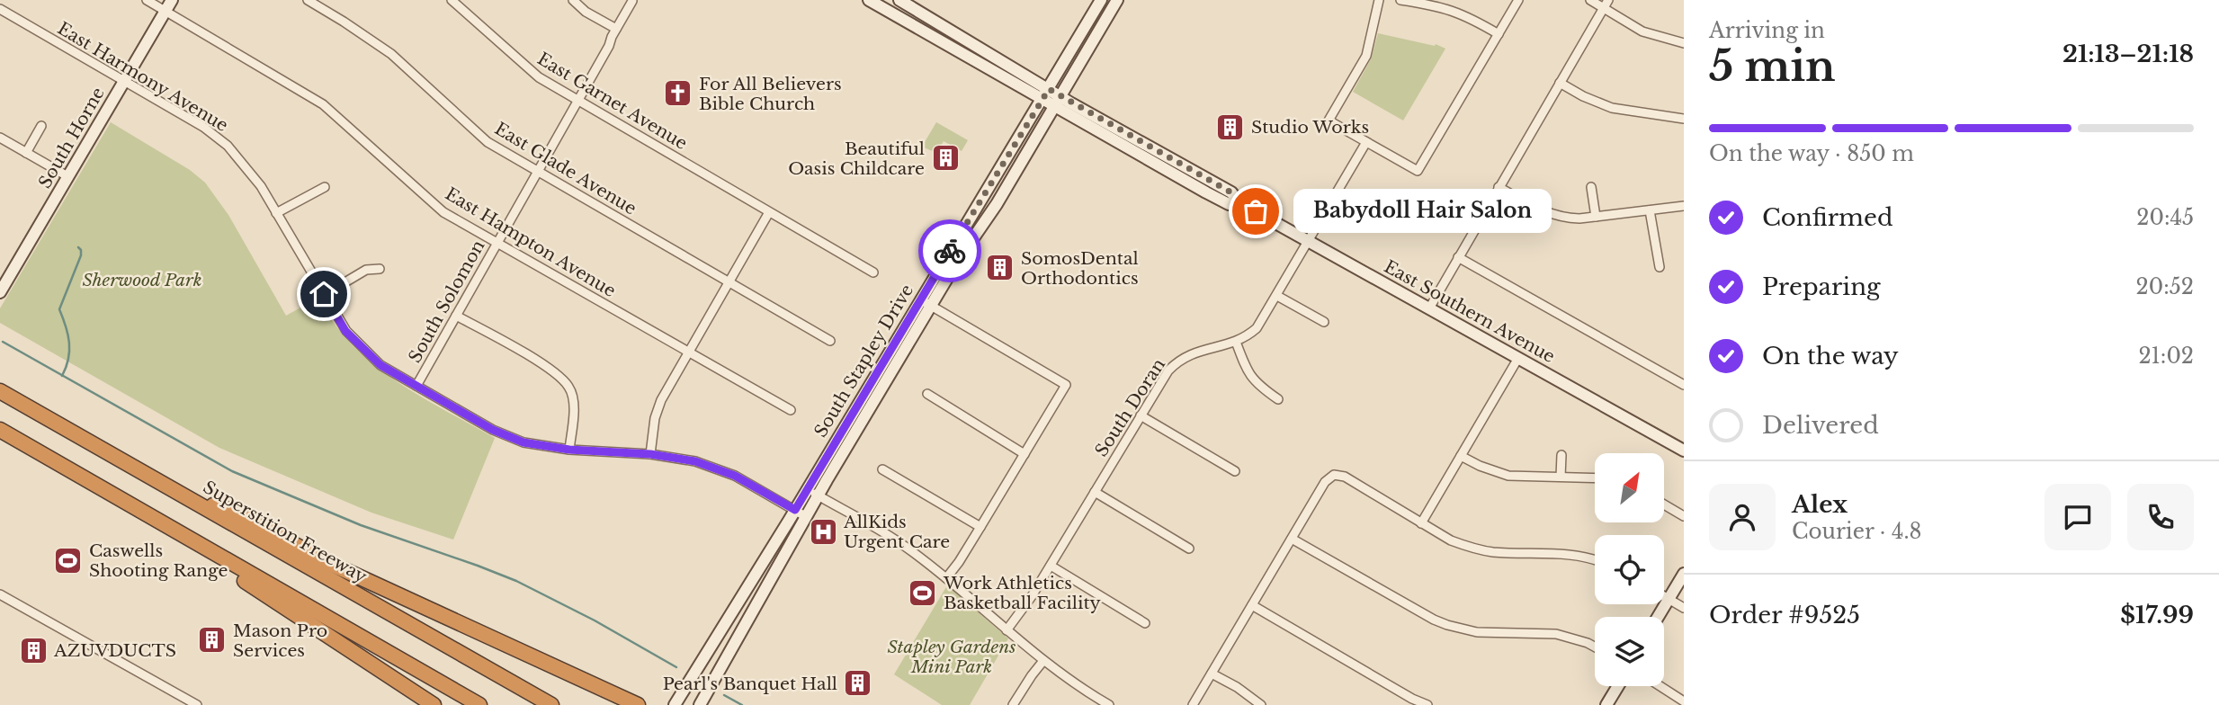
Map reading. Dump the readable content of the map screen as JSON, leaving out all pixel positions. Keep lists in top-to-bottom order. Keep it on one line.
{"streets":{"highway":["Superstition Freeway"],"main road":["South Horne","East Southern Avenue","South Stapley Drive"],"street":["East Harmony Avenue","East Garnet Avenue","East Glade Avenue","East Hampton Avenue","South Solomon","South Doran"]},"crossings":[["East Harmony Avenue","South Horne"],["East Harmony Avenue","South Solomon"],["East Harmony Avenue","South Stapley Drive"],["East Garnet Avenue","South Solomon"],["South Horne","East Hampton Avenue"],["East Glade Avenue","South Solomon"],["East Hampton Avenue","South Solomon"],["East Southern Avenue","South Stapley Drive"],["East Southern Avenue","South Doran"]],"parks":["Sherwood Park","Stapley Gardens Mini Park"],"places":{"church":["For All Believers Bible Church"],"building":["Studio Works","Beautiful Oasis Childcare","SomosDental Orthodontics","Mason Pro Services","AZUVDUCTS","Pearl's Banquet Hall"],"other":["Babydoll Hair Salon"],"hospital":["AllKids Urgent Care"],"sports":["Caswells Shooting Range","Work Athletics Basketball Facility"]},"north":"top right","page":{"heading":["5 min","Arriving in","21:13–21:18"],"panel":["Alex","Courier · 4.8","Order #9525","$17.99"],"bar":"On the way · 850 m","list":[["Confirmed","20:45"],["Preparing","20:52"],["On the way","21:02"],"Delivered"],"bubble":"Babydoll Hair Salon"}}
